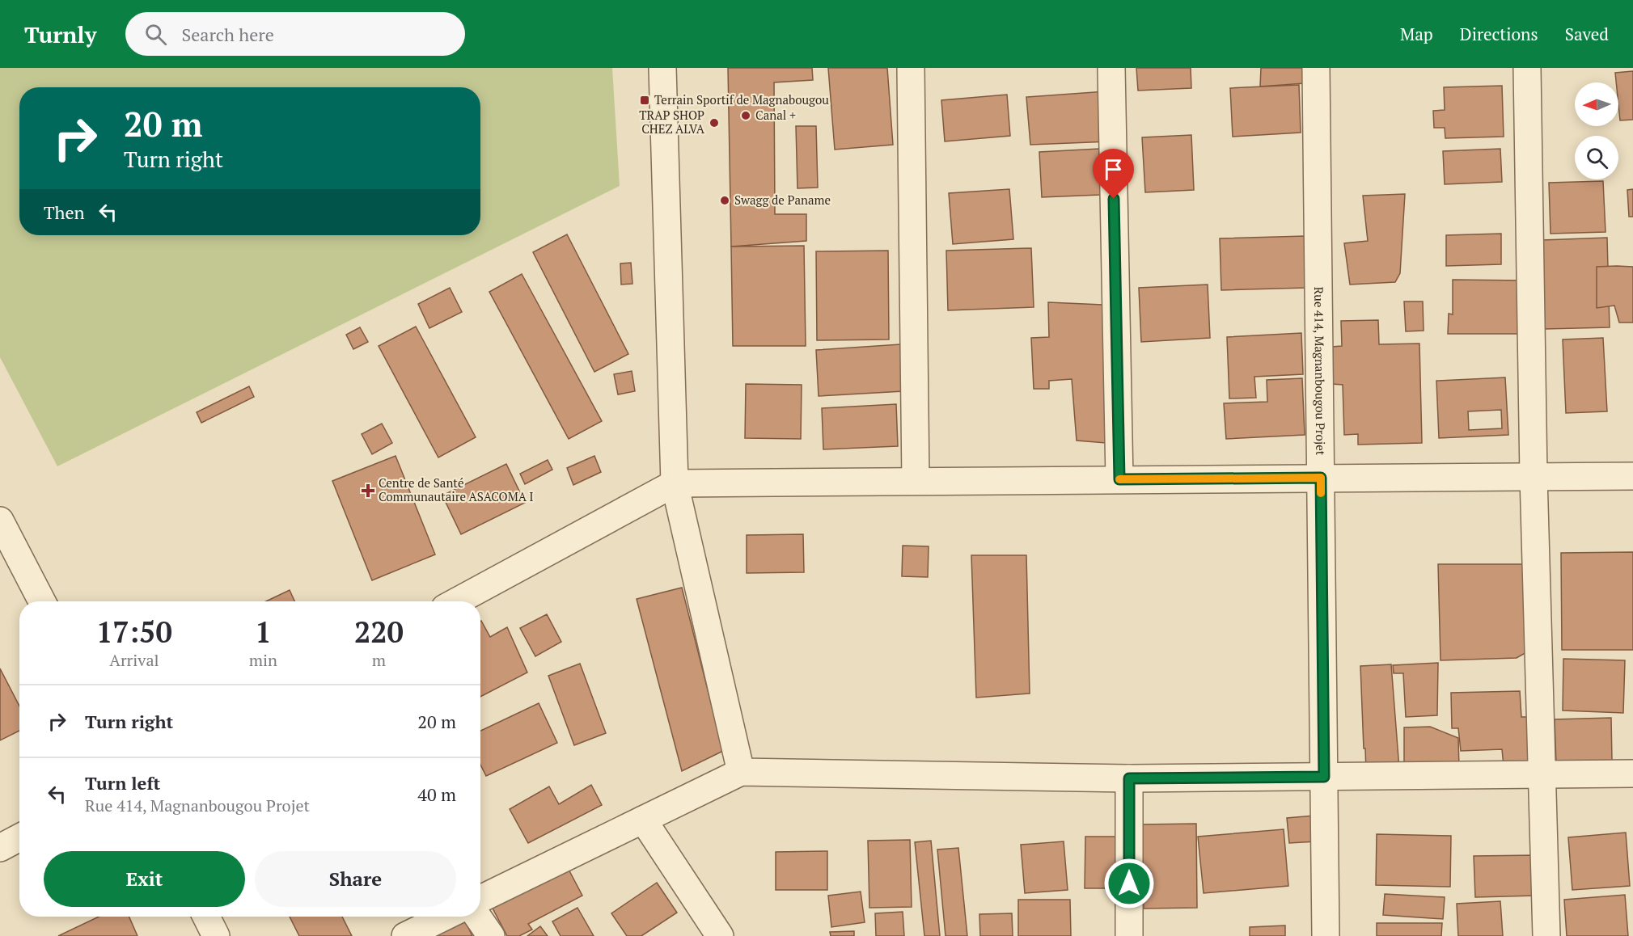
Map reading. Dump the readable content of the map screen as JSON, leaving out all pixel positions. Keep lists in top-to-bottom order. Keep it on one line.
{"streets":{"street":["Rue 414, Magnanbougou Projet"]},"places":{"transit":["Terrain Sportif de Magnabougou"],"other":["Canal +","TRAP SHOP CHEZ ALVA","Swagg de Paname"],"health":["Centre de Santé Communautaire ASACOMA I"]},"north":"left","page":{"header":"Turnly","search":"Search here","nav":["Map","Directions","Saved"],"turn":["20 m","Turn right"],"then":"Then","eta":["17:50","Arrival","1","min","220","m"],"list":[{"name":"Turn right","value":"20 m"},{"name":"Turn left","note":"Rue 414, Magnanbougou Projet","value":"40 m"}],"buttons":["Exit","Share"]}}
